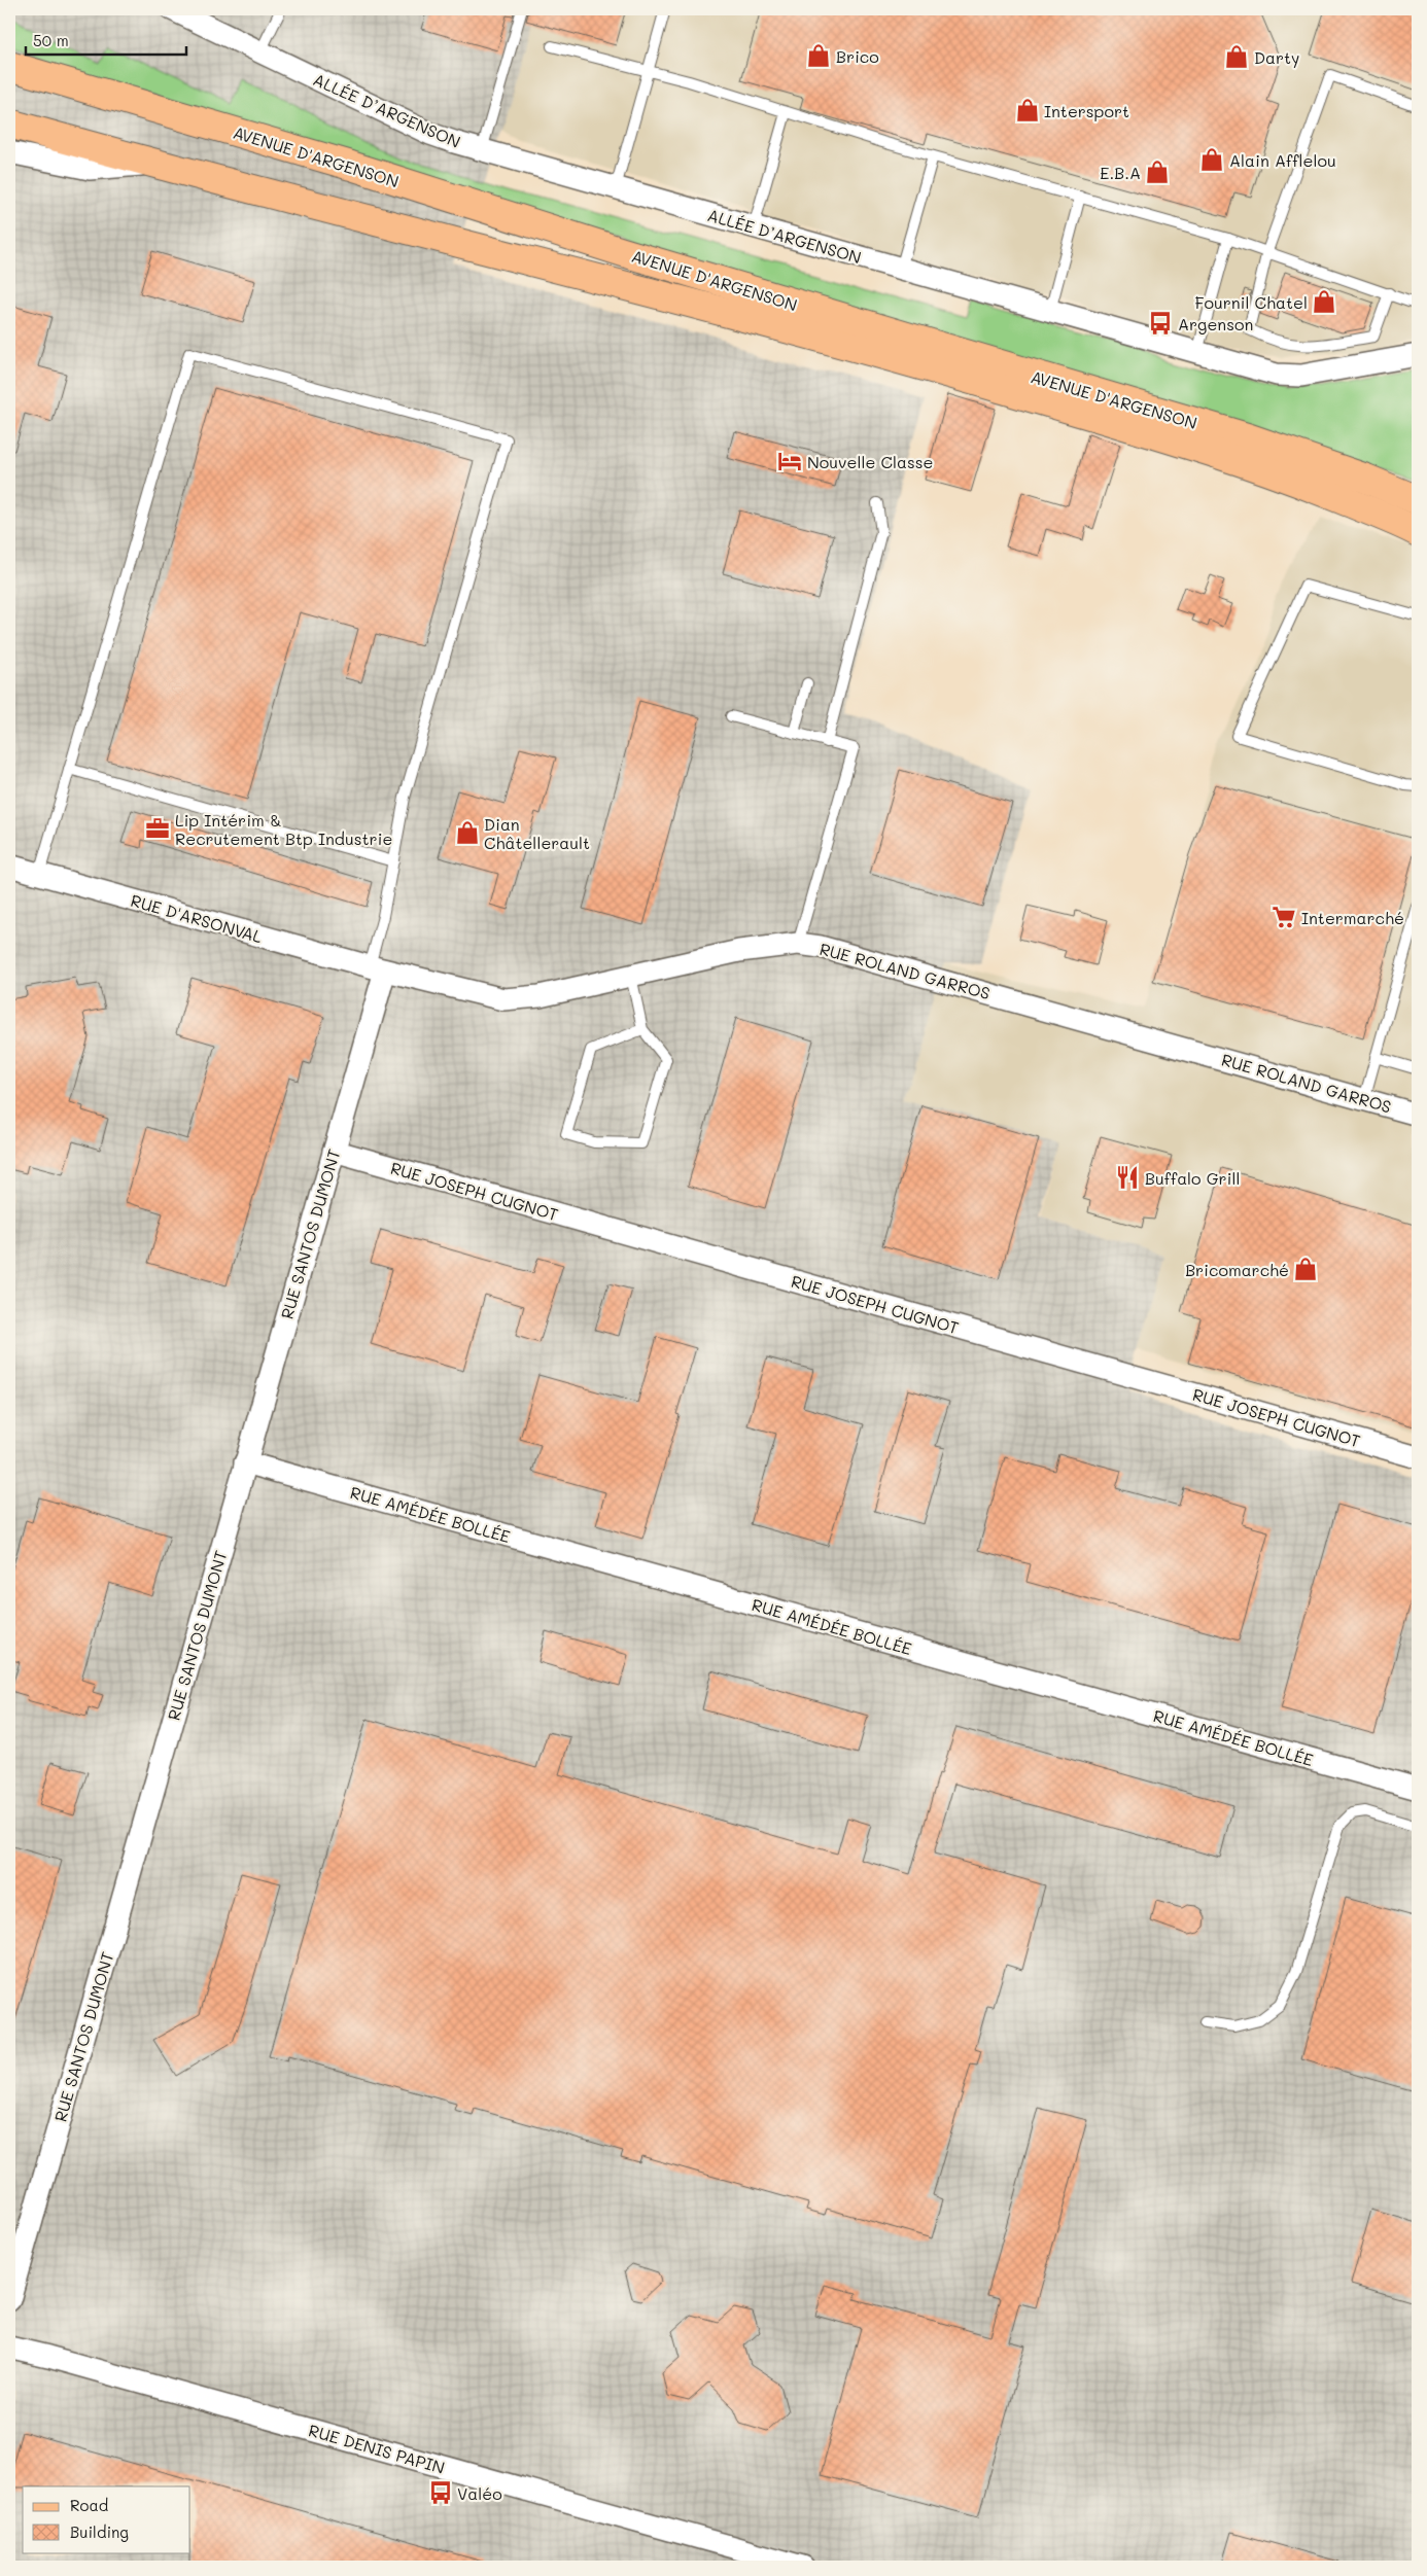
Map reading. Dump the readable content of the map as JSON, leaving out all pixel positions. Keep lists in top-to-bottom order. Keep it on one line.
{"streets":{"main road":["AVENUE D'ARGENSON"],"street":["ALLÉE D’ARGENSON","RUE D'ARSONVAL","RUE ROLAND GARROS","RUE JOSEPH CUGNOT","RUE SANTOS DUMONT","RUE AMÉDÉE BOLLÉE","RUE DENIS PAPIN"]},"crossings":[["RUE D'ARSONVAL","RUE ROLAND GARROS"],["RUE D'ARSONVAL","RUE SANTOS DUMONT"],["RUE ROLAND GARROS","RUE SANTOS DUMONT"],["RUE JOSEPH CUGNOT","RUE SANTOS DUMONT"],["RUE SANTOS DUMONT","RUE AMÉDÉE BOLLÉE"]],"places":{"shop":["Brico","Darty","Intersport","Alain Afflelou","E.B.A","Fournil Chatel","Dian Châtellerault","Bricomarché"],"bus stop":["Argenson","Valéo"],"hotel":["Nouvelle Classe"],"office":["Lip Intérim & Recrutement Btp Industrie"],"supermarket":["Intermarché"],"restaurant":["Buffalo Grill"]},"legend":["Road","Building"],"scale_bar":"50 m"}
